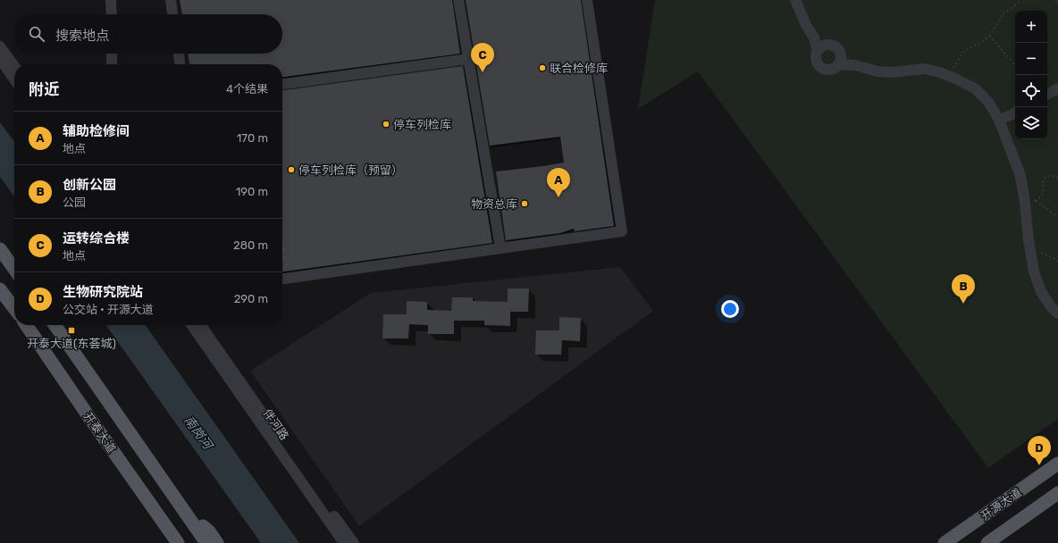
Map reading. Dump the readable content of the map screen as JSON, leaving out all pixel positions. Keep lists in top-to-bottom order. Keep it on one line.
{"streets":{"main road":["开泰大道","开源大道"],"street":["伴河路"]},"water":["南岗河"],"places":{"other":["联合检修库","停车列检库","停车列检库（预留）","物资总库"],"transit":["开泰大道(东荟城)"]},"page":{"map_buttons":["+","−"],"search":"搜索地点","pins":["C","A","B","D"],"heading":["附近","4个结果"],"list":[{"mark":"A","name":"辅助检修间","note":"地点","value":"170 m"},{"mark":"B","name":"创新公园","note":"公园","value":"190 m"},{"mark":"C","name":"运转综合楼","note":"地点","value":"280 m"},{"mark":"D","name":"生物研究院站","note":"公交站 · 开源大道","value":"290 m"}]}}
